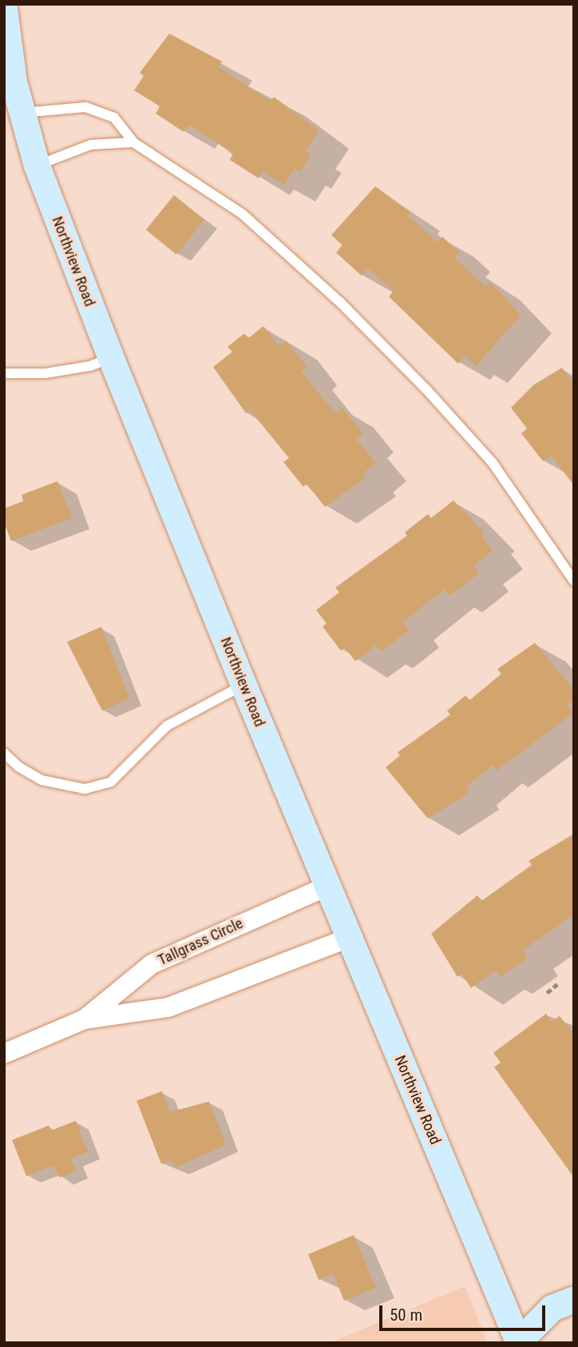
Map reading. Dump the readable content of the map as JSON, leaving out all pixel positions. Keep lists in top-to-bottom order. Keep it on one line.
{"streets":{"street":["Northview Road","Tallgrass Circle"]},"crossings":[["Northview Road","Tallgrass Circle"]],"scale_bar":"50 m"}
